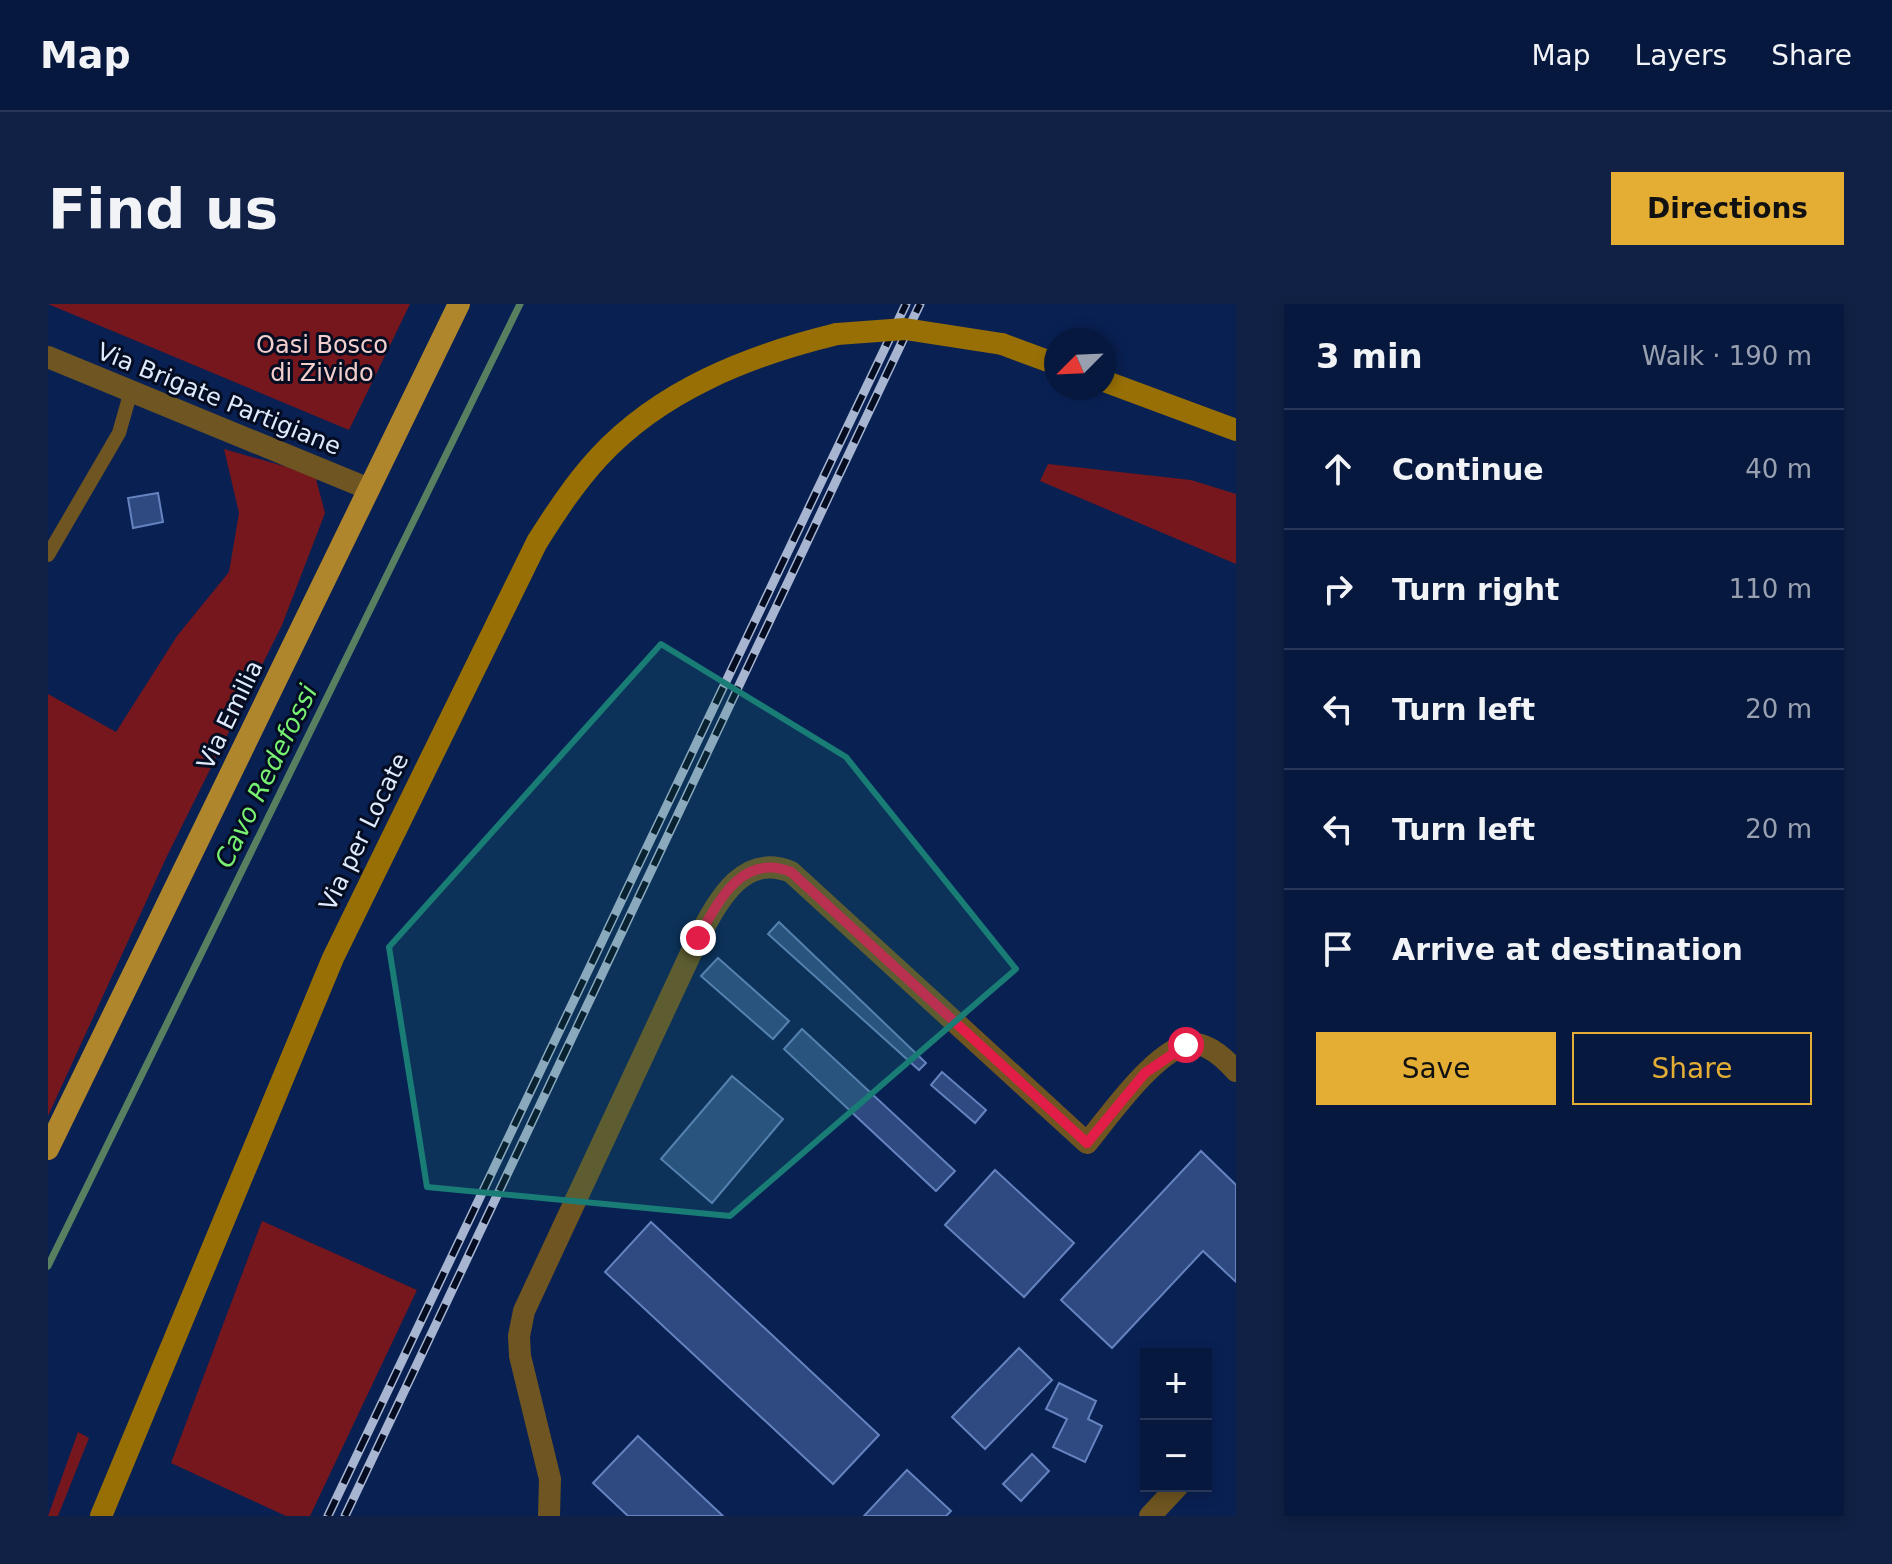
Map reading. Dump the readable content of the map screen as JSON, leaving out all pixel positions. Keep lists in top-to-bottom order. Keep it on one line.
{"streets":{"main road":["Via Emilia","Via per Locate"],"street":["Via Brigate Partigiane"]},"crossings":[["Via Brigate Partigiane","Via Emilia"]],"water":["Cavo Redefossi"],"parks":["Oasi Bosco di Zivido"],"north":"bottom left","page":{"header":"Map","nav":["Map","Layers","Share"],"buttons":["Directions",["Save","Share"]],"title":"Find us","heading":["3 min","Walk · 190 m"],"list":[["Continue","40 m"],["Turn right","110 m"],["Turn left","20 m"],["Turn left","20 m"],"Arrive at destination"],"map_buttons":["+","−"]}}
